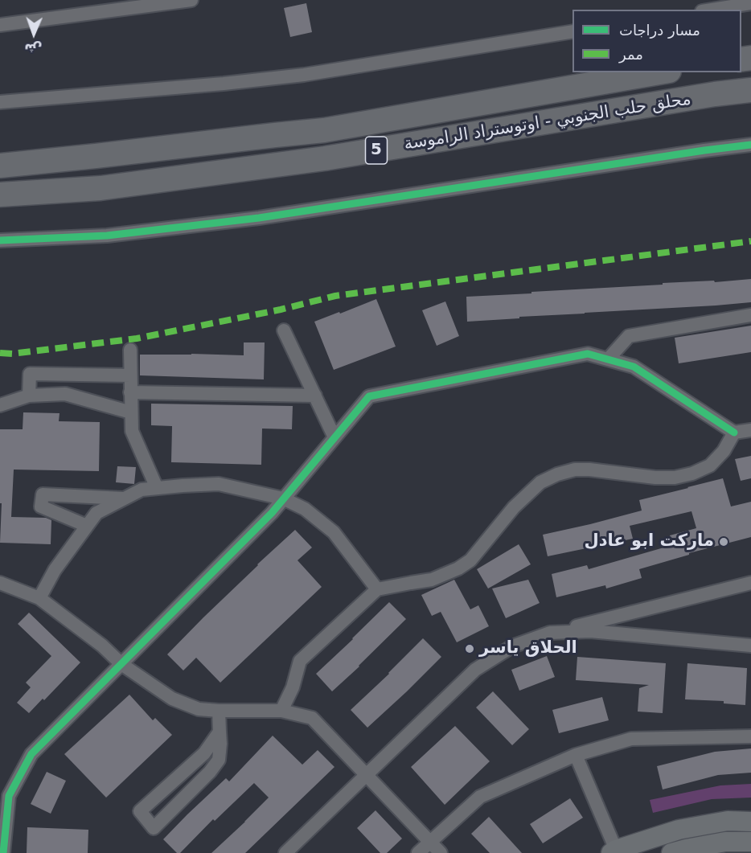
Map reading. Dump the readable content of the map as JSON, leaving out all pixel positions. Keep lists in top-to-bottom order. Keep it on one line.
{"streets":{"highway":["محلق حلب الجنوبي - اوتوستراد الراموسة","5"]},"places":["ماركت ابو عادل","الحلاق ياسر"],"legend":["مسار دراجات","ممر"],"north":"bottom"}
